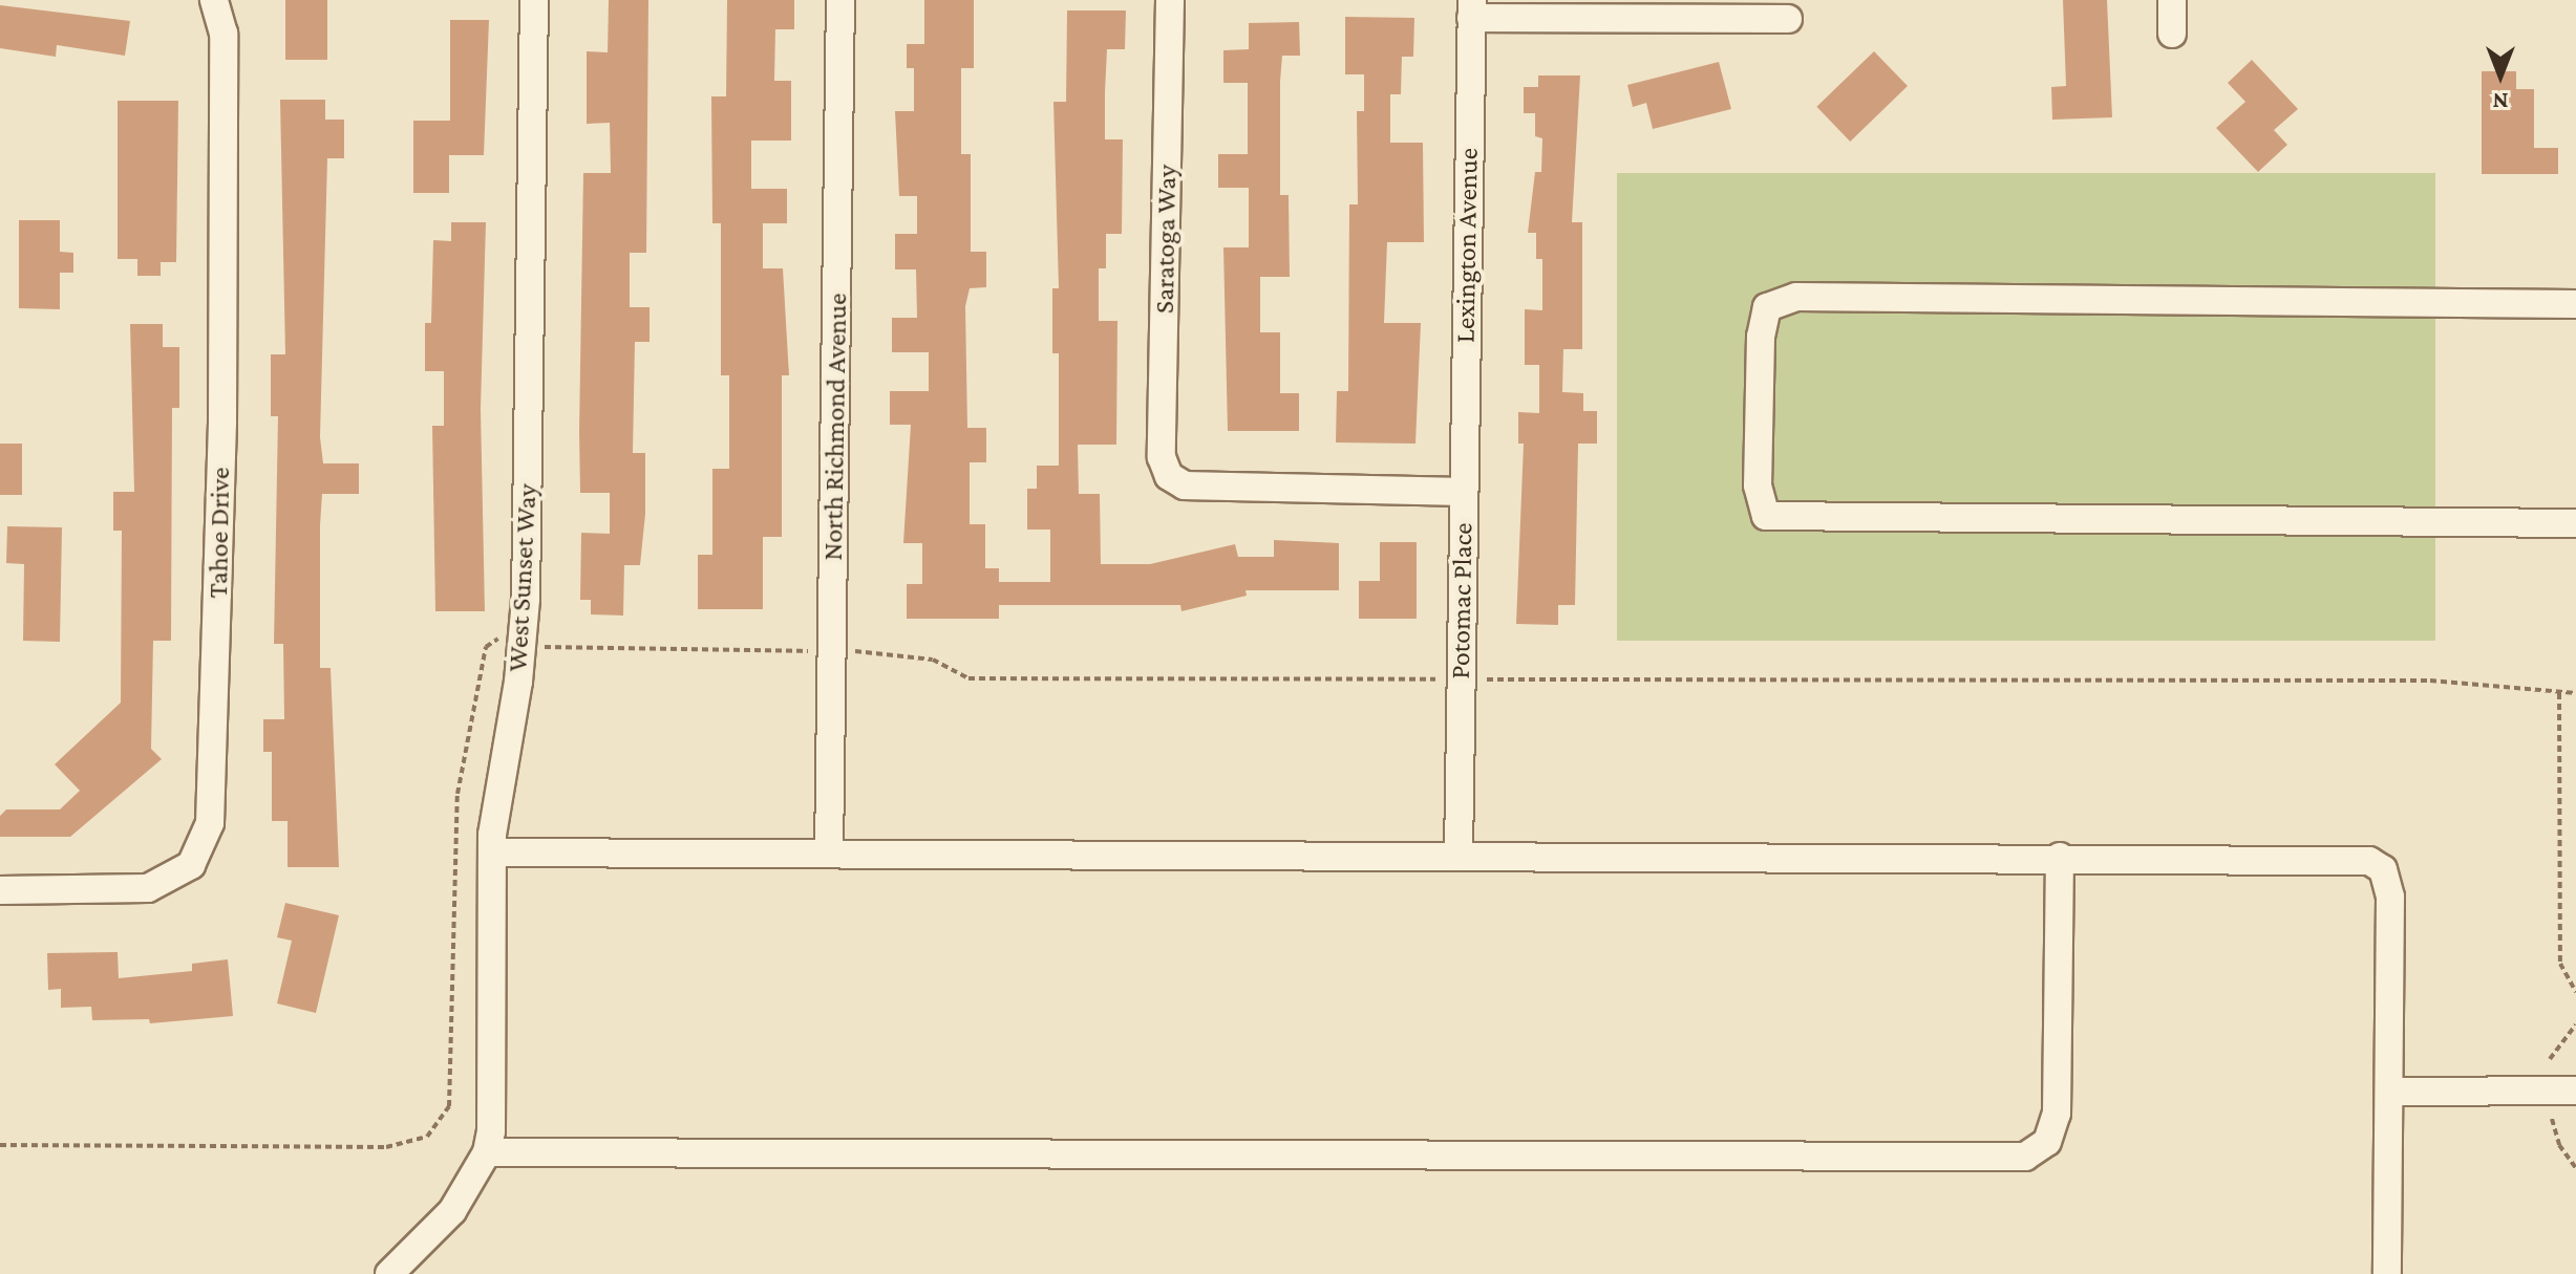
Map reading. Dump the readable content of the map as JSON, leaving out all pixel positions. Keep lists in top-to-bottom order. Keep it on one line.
{"streets":{"street":["Saratoga Way","Lexington Avenue","North Richmond Avenue","Tahoe Drive","West Sunset Way","Potomac Place"]},"crossings":[["Saratoga Way","Potomac Place"],["Lexington Avenue","Potomac Place"]],"north":"bottom"}
